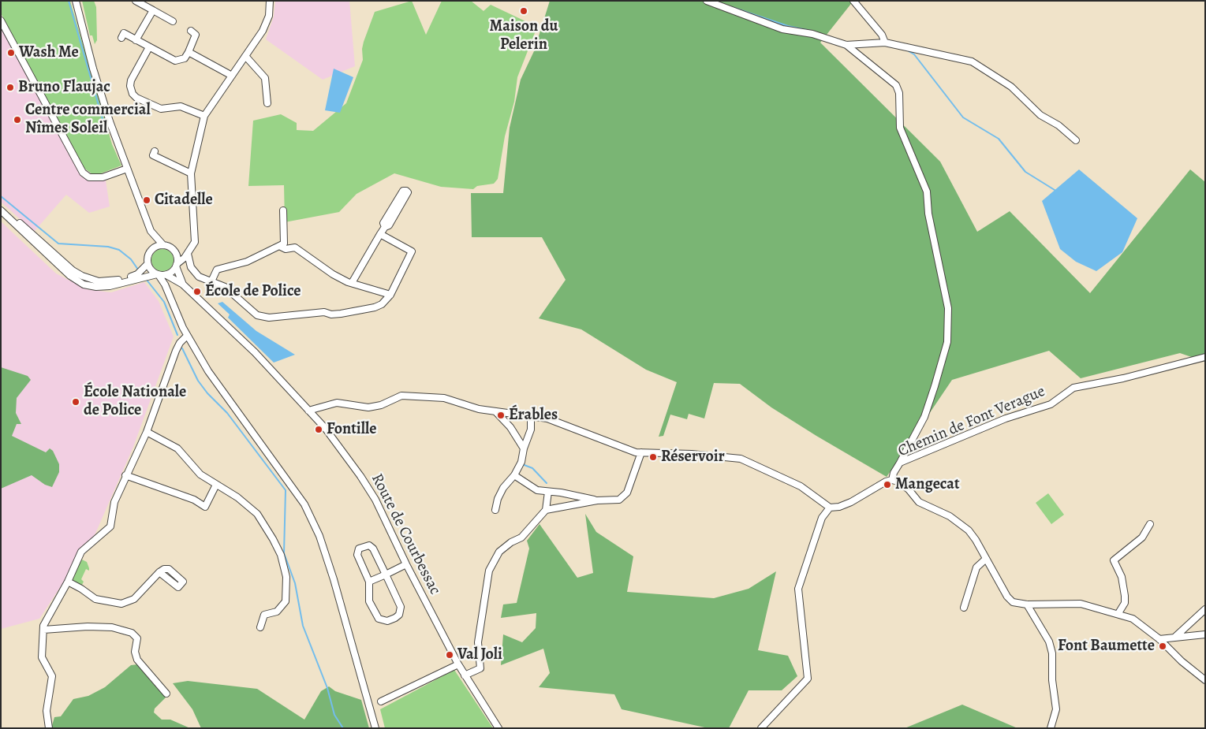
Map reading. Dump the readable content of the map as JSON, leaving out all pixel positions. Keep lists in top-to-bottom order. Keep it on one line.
{"streets":{"street":["Chemin de Font Verague","Route de Courbessac"]},"places":["Maison du Pelerin","Wash Me","Bruno Flaujac","Centre commercial Nîmes Soleil","Citadelle","École de Police","École Nationale de Police","Érables","Fontille","Réservoir","Mangecat","Font Baumette","Val Joli"]}
